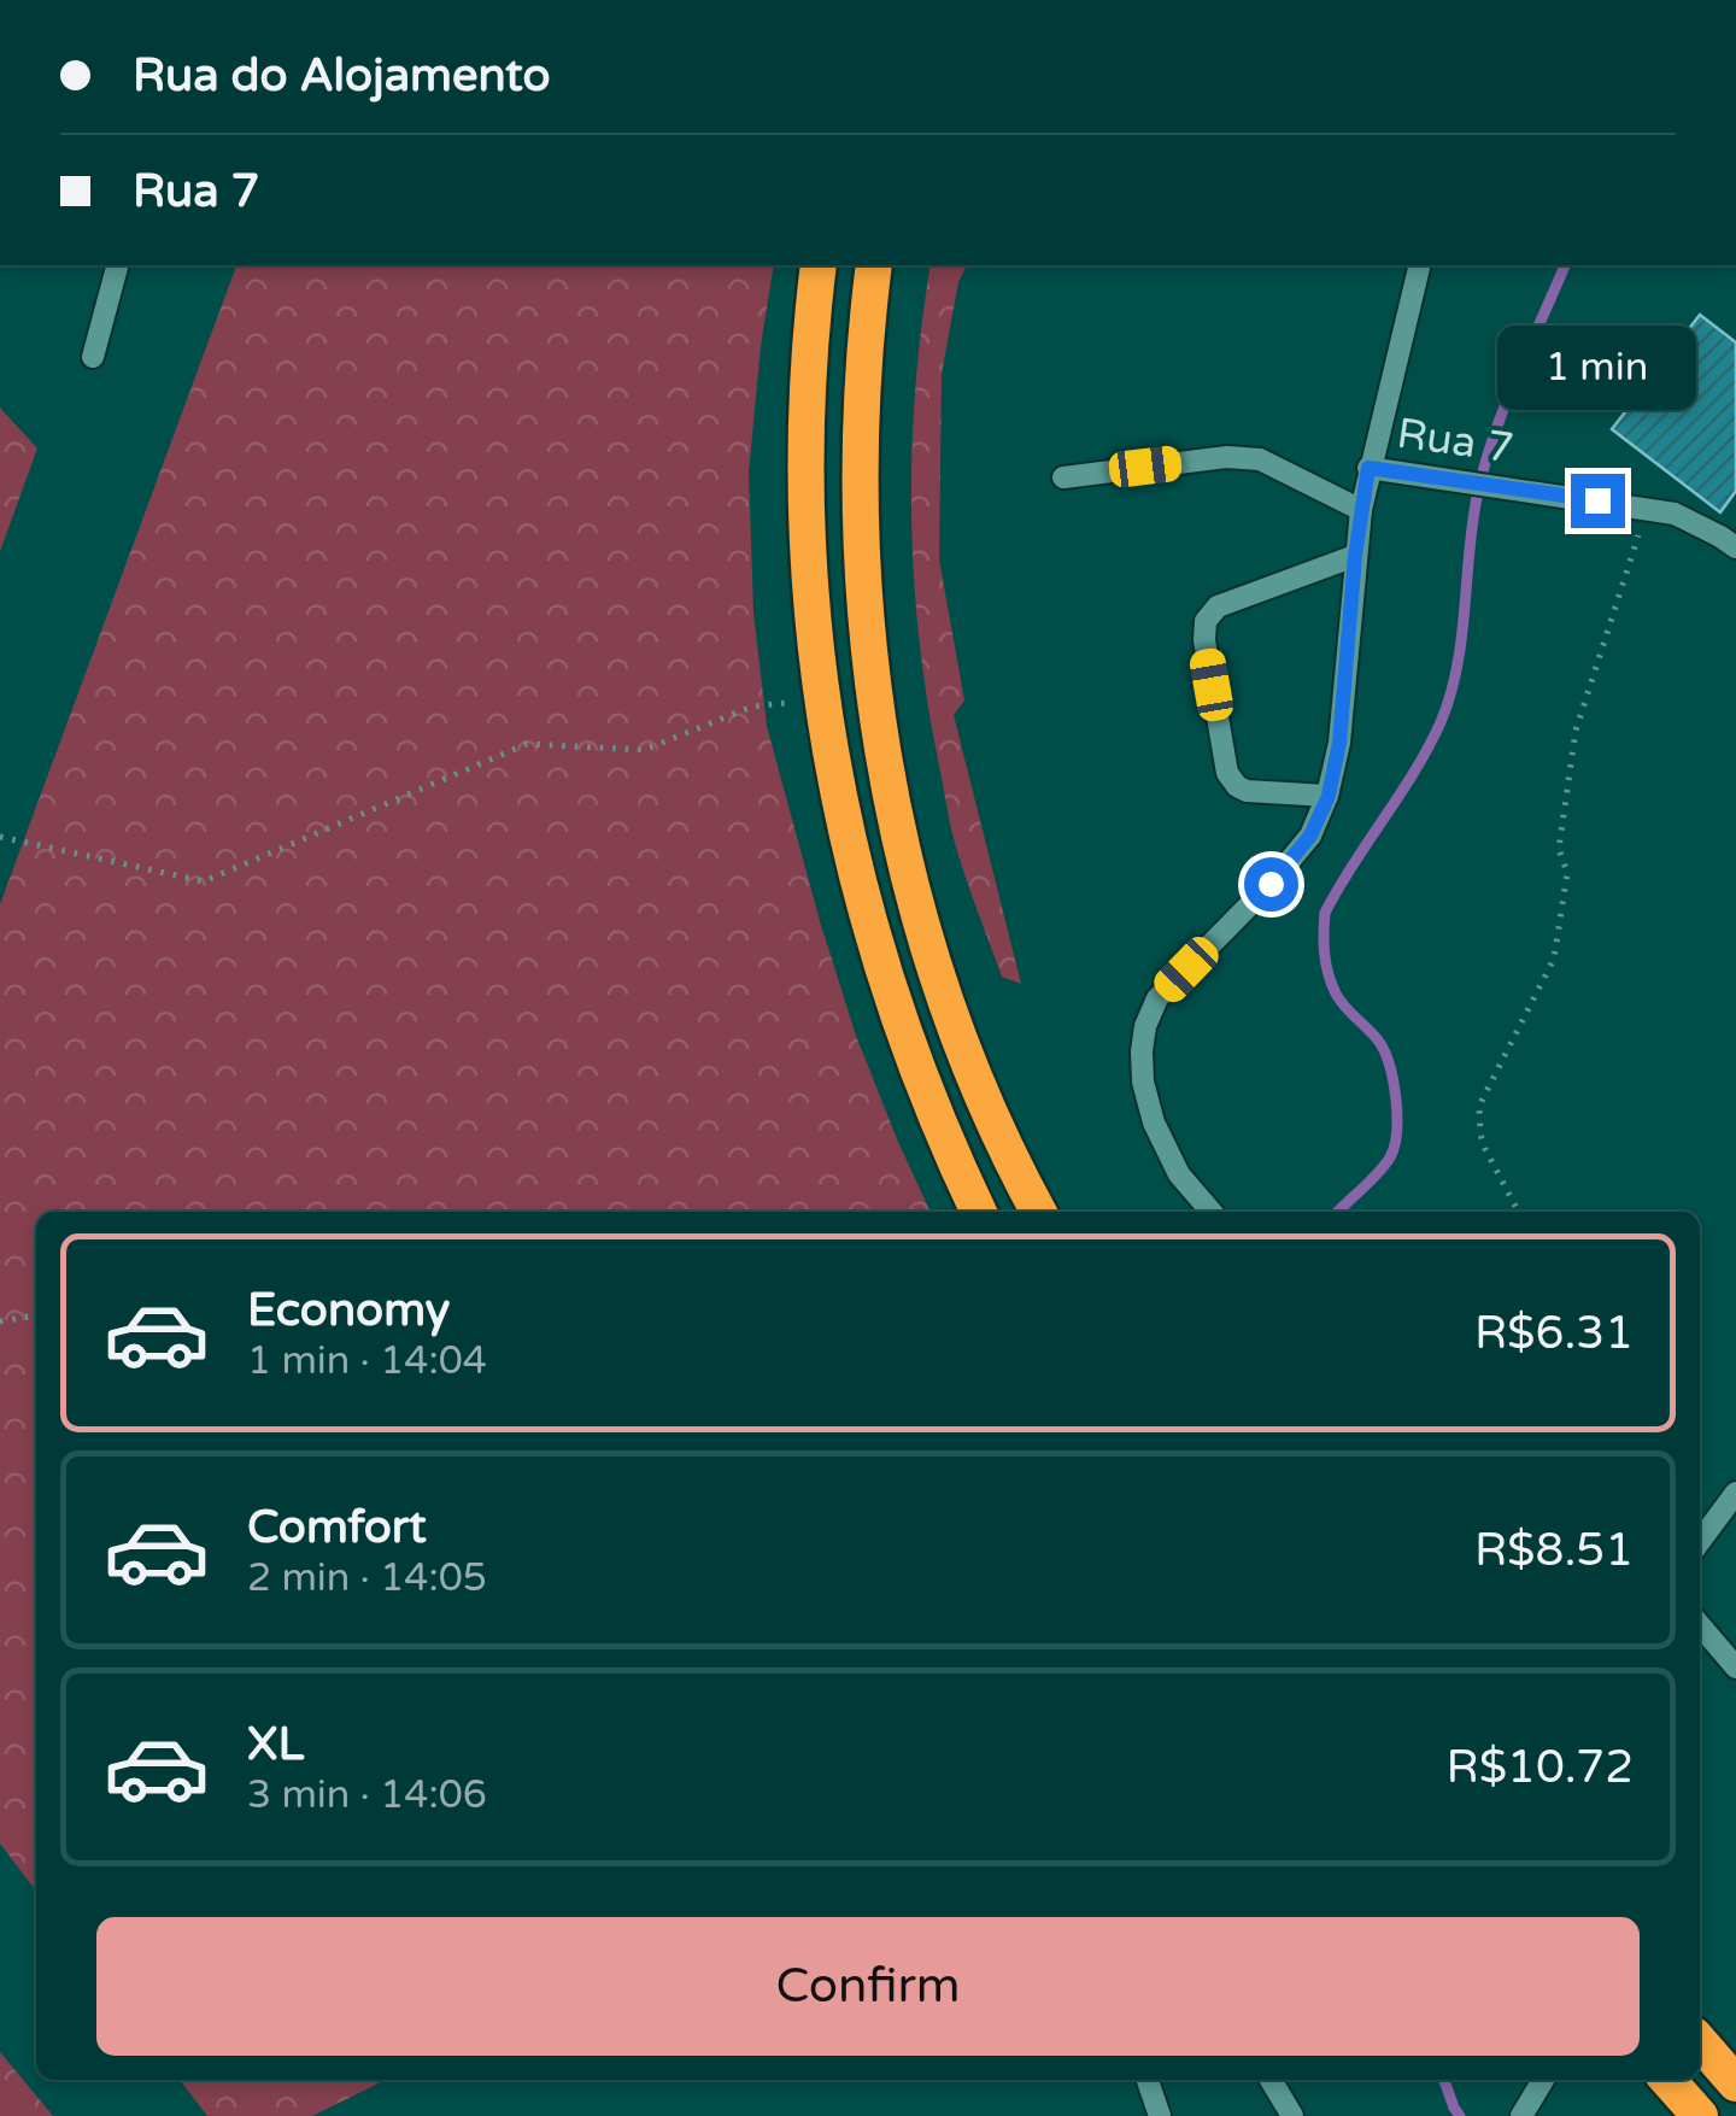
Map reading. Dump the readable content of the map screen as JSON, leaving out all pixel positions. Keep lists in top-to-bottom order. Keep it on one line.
{"streets":{"street":["Rua 7"]},"page":{"banner":["Rua do Alojamento","Rua 7"],"bubble":"1 min","list":[{"name":"Economy","note":"1 min · 14:04","value":"R$6.31"},{"name":"Comfort","note":"2 min · 14:05","value":"R$8.51"},{"name":"XL","note":"3 min · 14:06","value":"R$10.72"}],"buttons":"Confirm"}}
